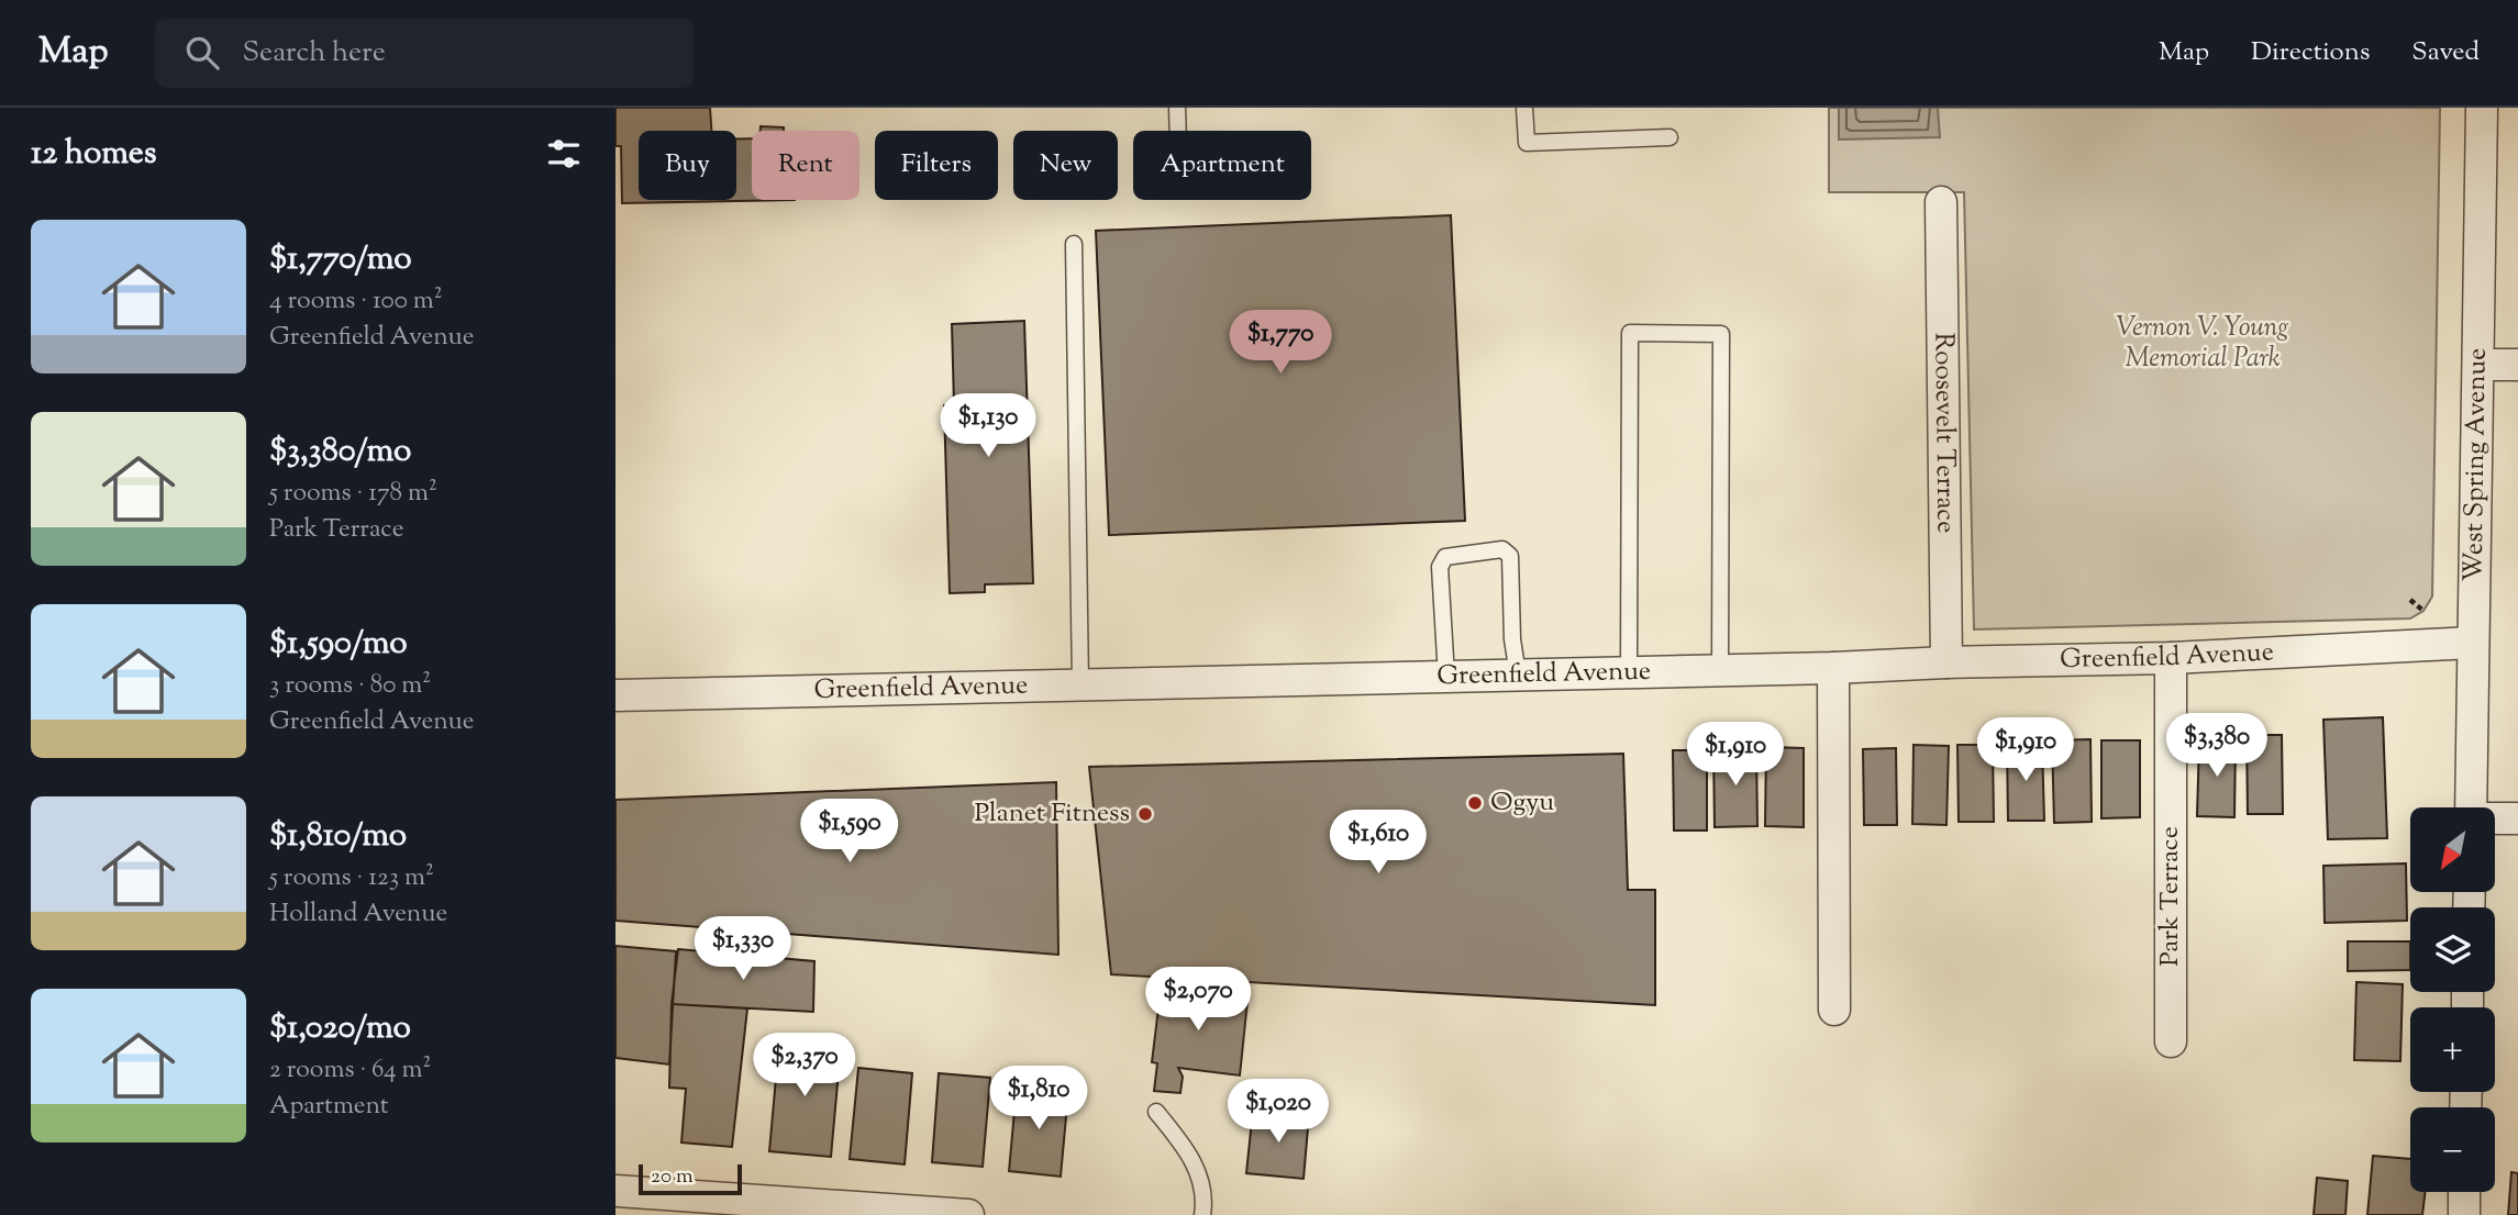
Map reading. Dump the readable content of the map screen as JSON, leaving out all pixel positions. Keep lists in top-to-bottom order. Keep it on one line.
{"streets":{"street":["Roosevelt Terrace","West Spring Avenue","Greenfield Avenue","Park Terrace"]},"crossings":[["Roosevelt Terrace","Greenfield Avenue"],["West Spring Avenue","Greenfield Avenue"],["Greenfield Avenue","Park Terrace"]],"parks":["Vernon V. Young Memorial Park"],"places":["Ogyu","Planet Fitness"],"scale_bar":"20 m","north":"bottom left","page":{"header":"Map","search":"Search here","nav":["Map","Directions","Saved"],"heading":"12 homes","chip":["Buy","Rent","Filters","New","Apartment"],"list":[{"name":"$1,770/mo","note":"4 rooms · 100 m² · Greenfield Avenue"},{"name":"$3,380/mo","note":"5 rooms · 178 m² · Park Terrace"},{"name":"$1,590/mo","note":"3 rooms · 80 m² · Greenfield Avenue"},{"name":"$1,810/mo","note":"5 rooms · 123 m² · Holland Avenue"},{"name":"$1,020/mo","note":"2 rooms · 64 m² · Apartment"}],"price":["$1,770","$1,130","$3,380","$1,910","$1,910","$1,590","$1,610","$1,330","$2,070","$2,370","$1,810","$1,020"],"map_buttons":["+","−"],"scale":"20 m"}}
